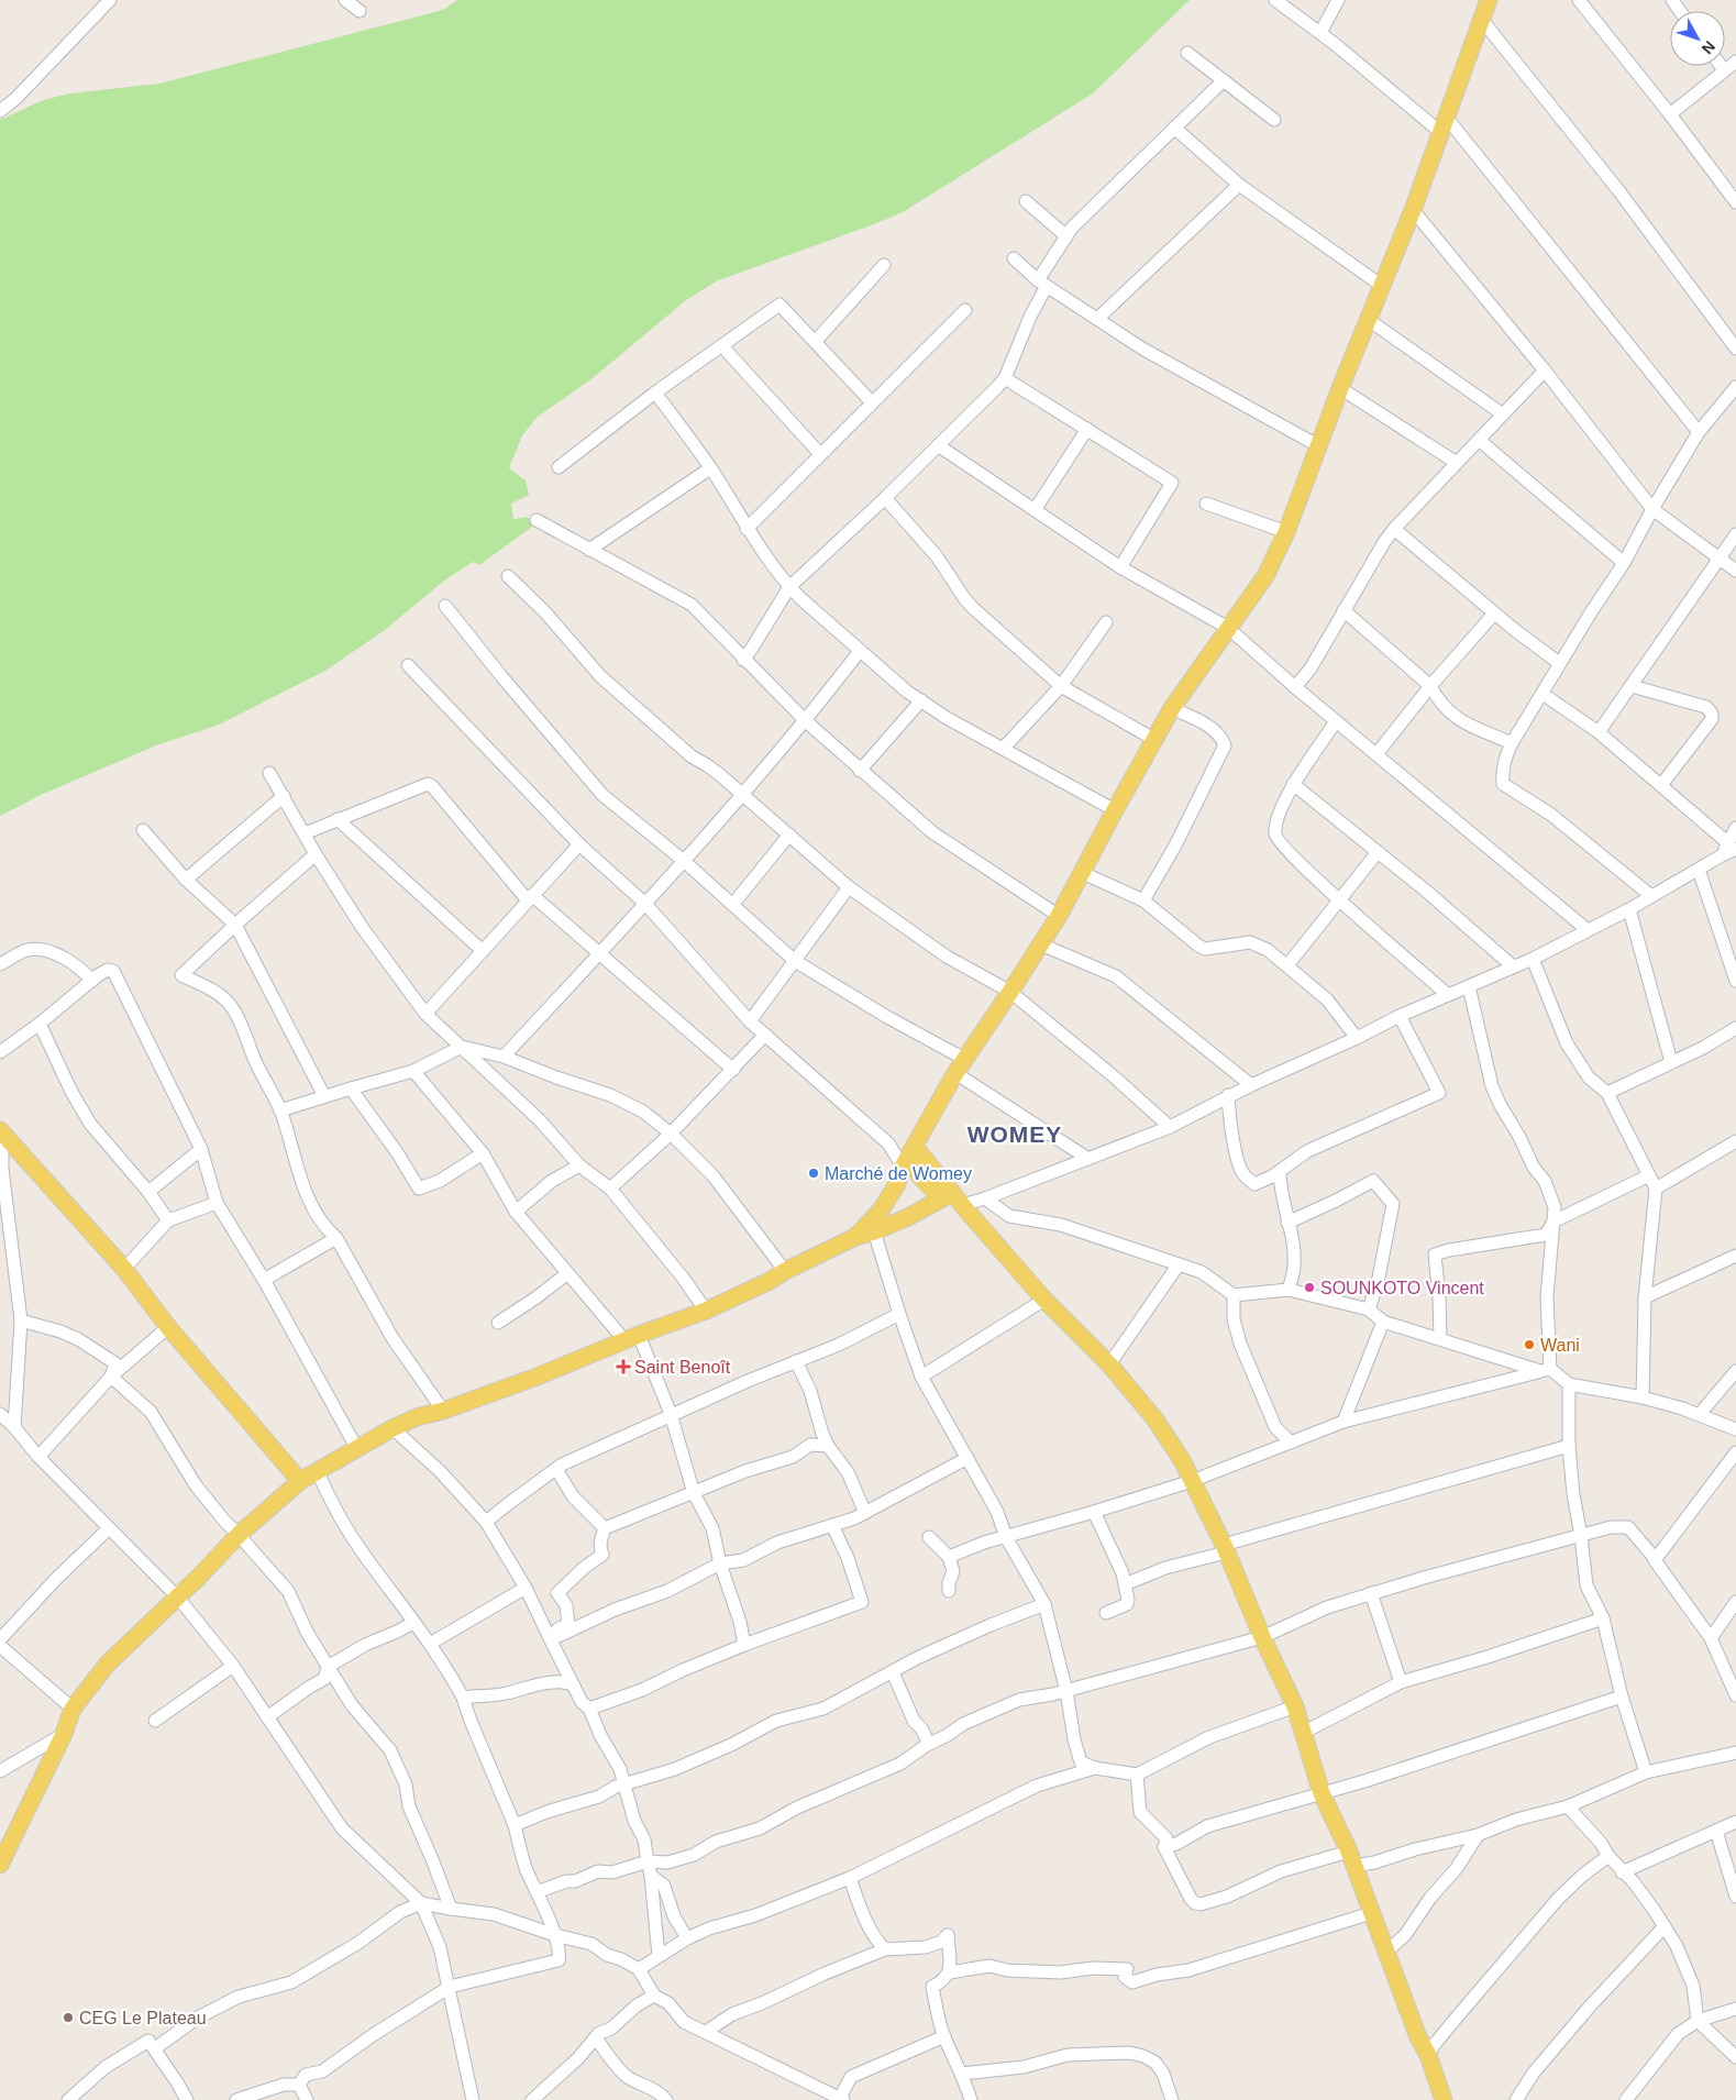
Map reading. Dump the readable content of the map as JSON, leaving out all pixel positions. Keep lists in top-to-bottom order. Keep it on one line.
{"districts":["WOMEY"],"places":{"other":["Marché de Womey","SOUNKOTO Vincent","Wani","CEG Le Plateau"],"health":["Saint Benoît"]},"north":"bottom right"}
